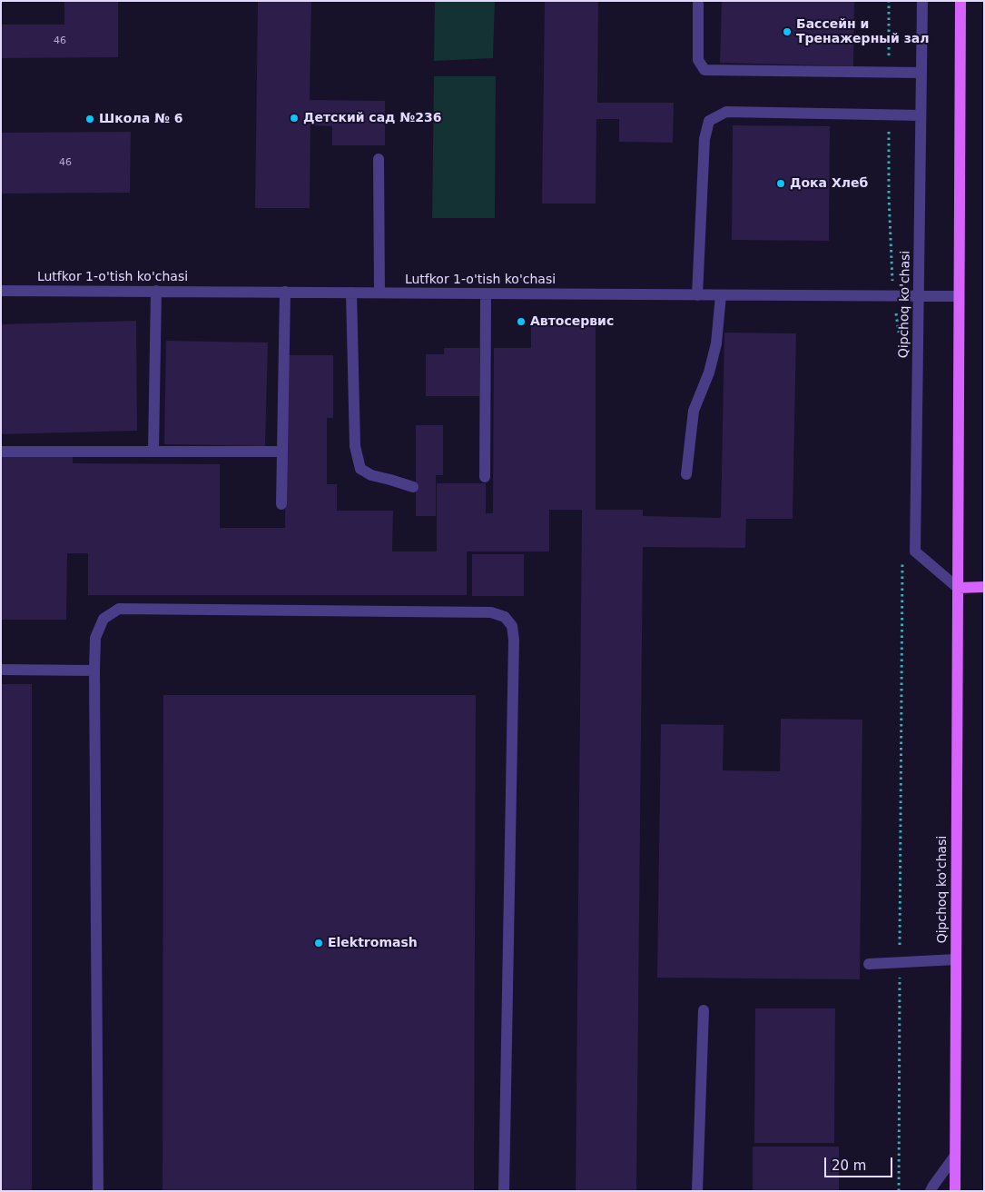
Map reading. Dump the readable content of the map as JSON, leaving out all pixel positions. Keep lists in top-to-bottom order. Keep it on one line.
{"streets":{"main road":["Qipchoq ko'chasi"],"street":["Lutfkor 1-o'tish ko'chasi"]},"crossings":[["Lutfkor 1-o'tish ko'chasi","Qipchoq ko'chasi"]],"places":["Бассейн и Тренажерный зал","Детский сад №236","Школа № 6","Дока Хлеб","Автосервис","Elektromash"],"house_numbers":["46","46"],"scale_bar":"20 m"}
